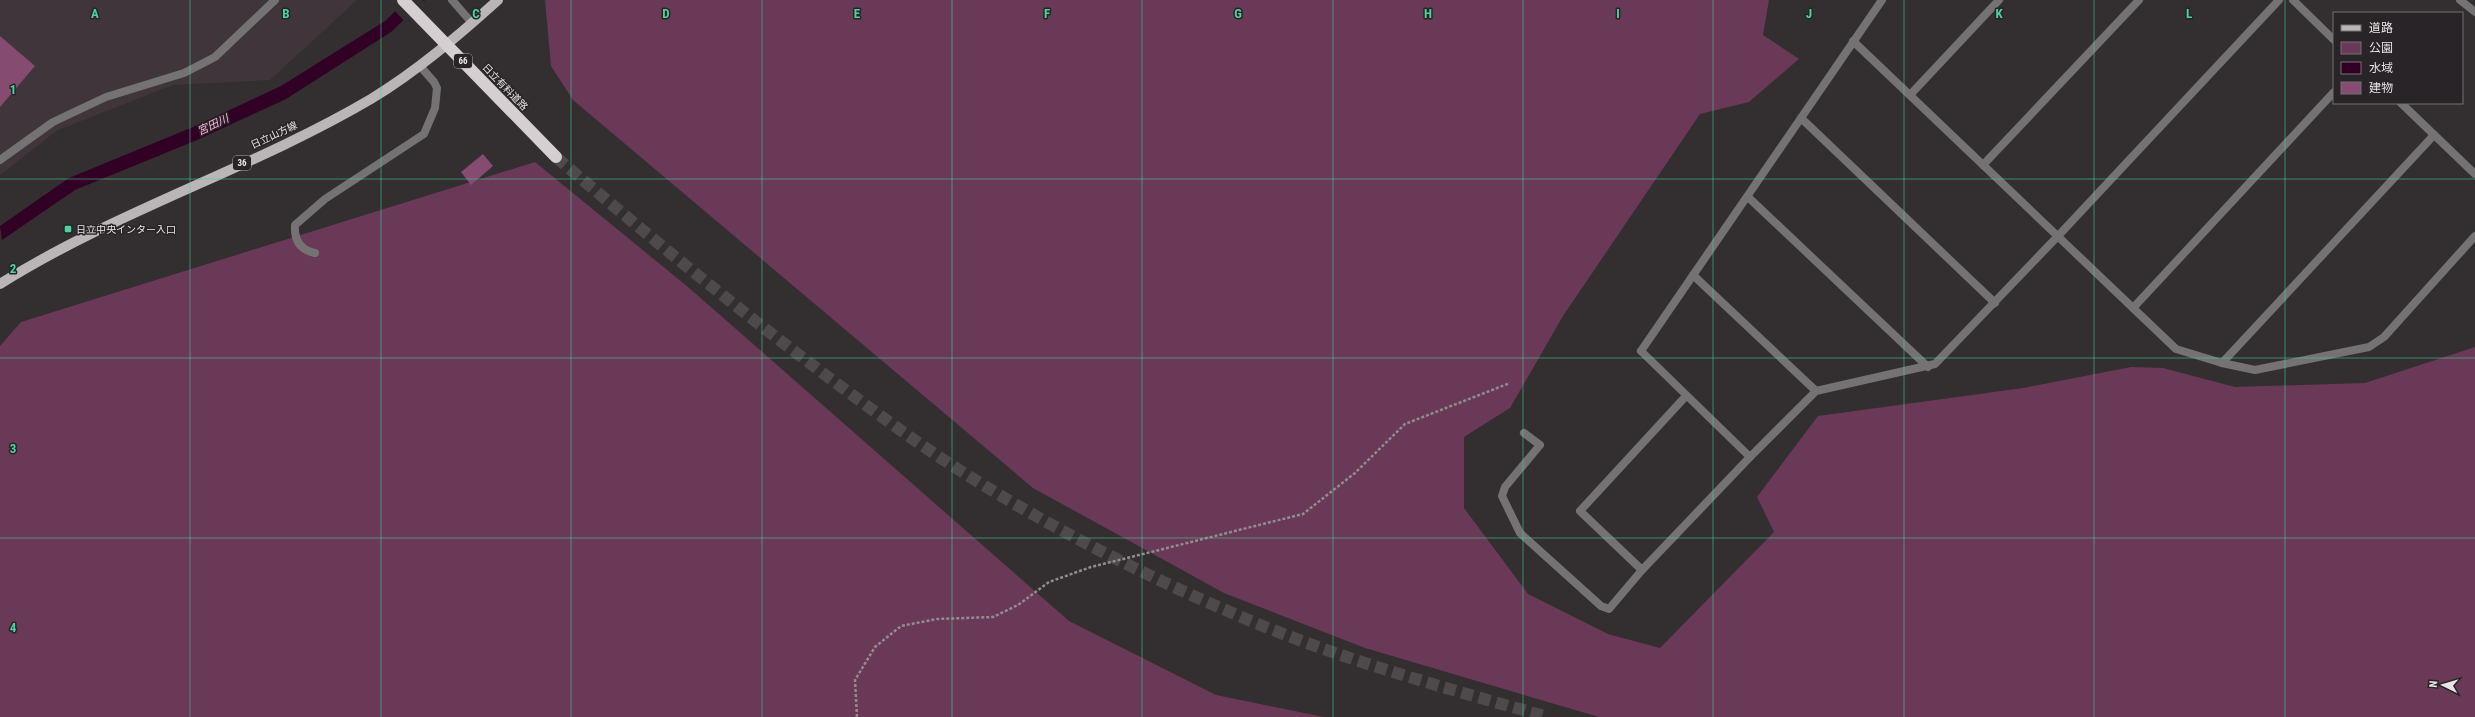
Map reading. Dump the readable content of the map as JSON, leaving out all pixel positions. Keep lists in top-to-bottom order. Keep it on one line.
{"streets":{"highway":["66","日立有料道路"],"main road":["日立山方線","36"]},"water":["宮田川"],"places":{"transit":["日立中央インター入口"]},"legend":["道路","公園","水域","建物"],"north":"left","grid":{"columns":["A","B","C","D","E","F","G","H","I","J","K","L"],"rows":["1","2","3","4"]}}
